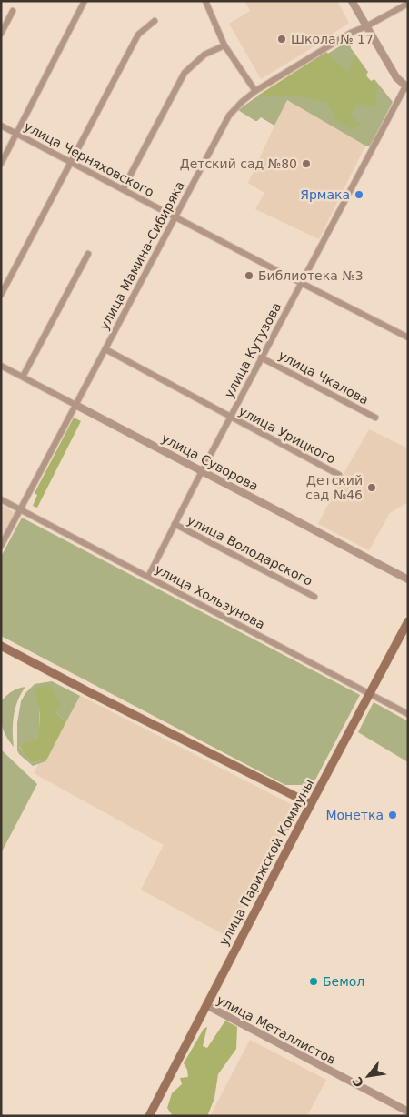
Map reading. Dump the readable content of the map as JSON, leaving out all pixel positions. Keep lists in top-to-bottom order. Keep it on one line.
{"streets":{"main road":["улица Парижской Коммуны"],"street":["улица Черняховского","улица Мамина-Сибиряка","улица Кутузова","улица Чкалова","улица Урицкого","улица Суворова","улица Володарского","улица Хользунова","улица Металлистов"]},"crossings":[["улица Черняховского","улица Мамина-Сибиряка"],["улица Черняховского","улица Кутузова"],["улица Мамина-Сибиряка","улица Урицкого"],["улица Мамина-Сибиряка","улица Суворова"],["улица Мамина-Сибиряка","улица Хользунова"],["улица Кутузова","улица Чкалова"],["улица Кутузова","улица Урицкого"],["улица Кутузова","улица Суворова"],["улица Кутузова","улица Володарского"],["улица Кутузова","улица Хользунова"],["улица Хользунова","улица Парижской Коммуны"],["улица Парижской Коммуны","улица Металлистов"]],"places":["Школа № 17","Детский сад №80","Ярмака","Библиотека №3","Детский сад №46","Монетка","Бемол"],"north":"bottom left"}
